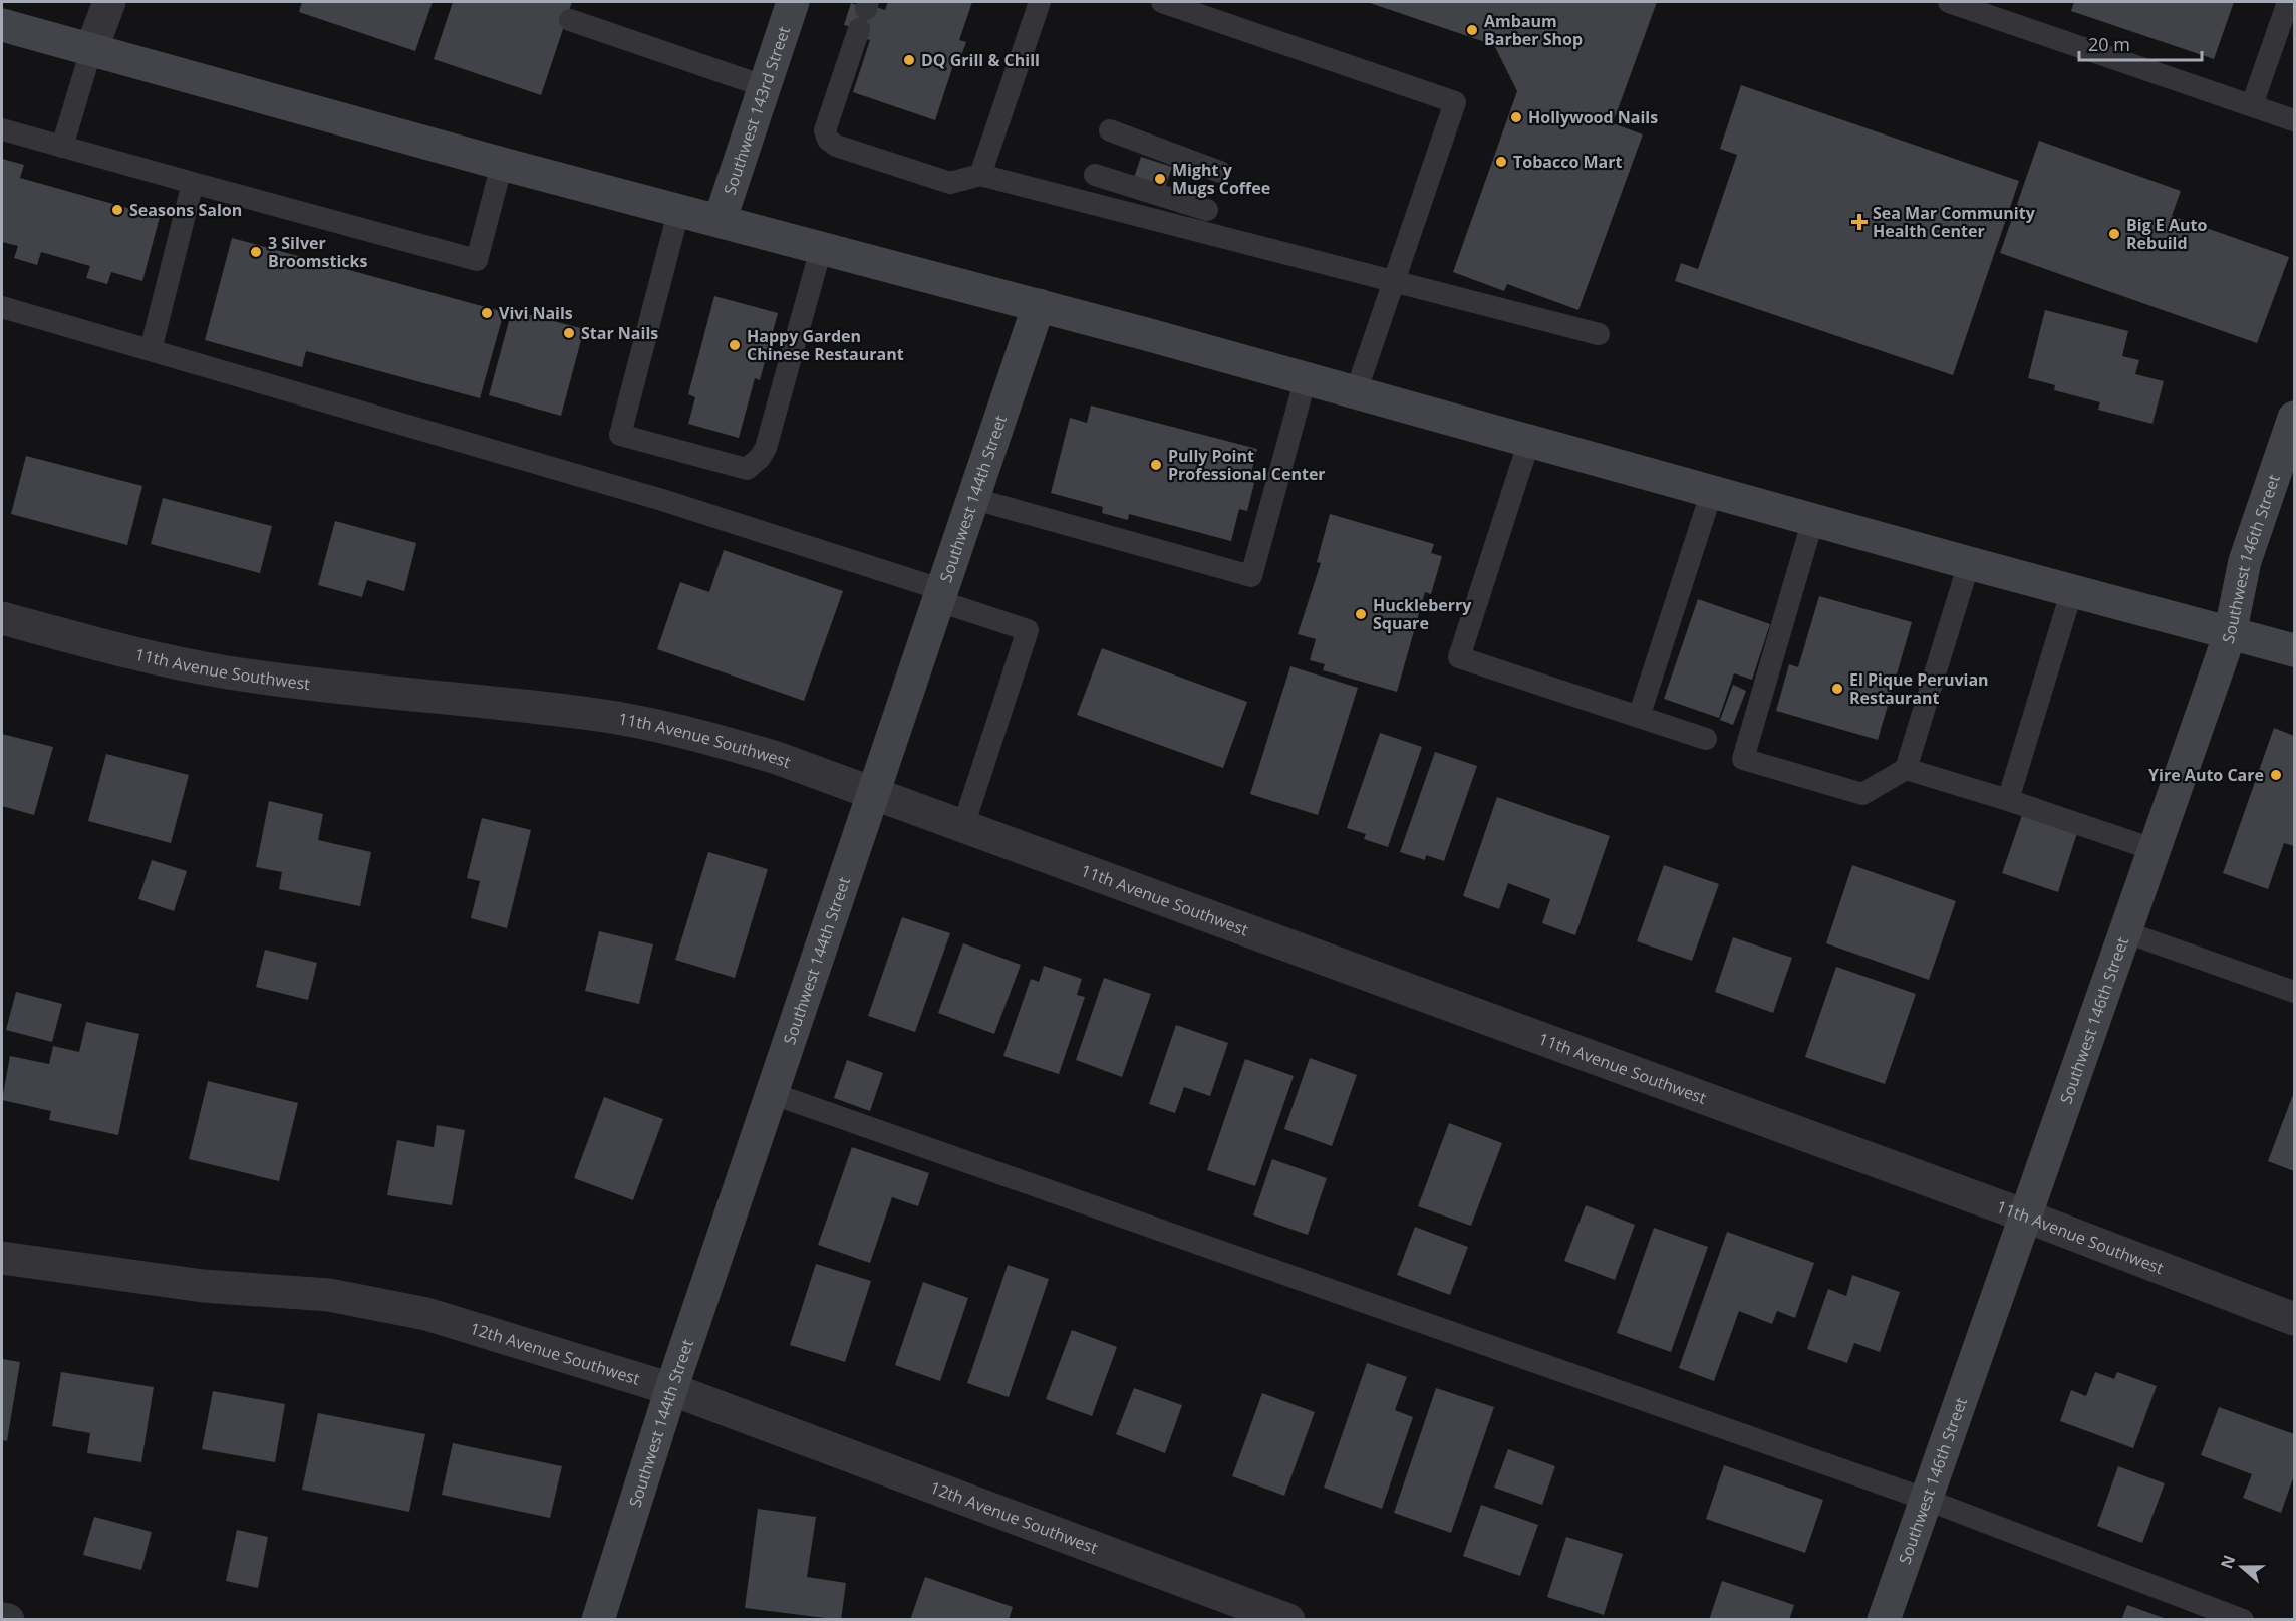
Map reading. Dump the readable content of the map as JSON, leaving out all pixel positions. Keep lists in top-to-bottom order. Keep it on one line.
{"streets":{"street":["Southwest 143rd Street","Southwest 144th Street","Southwest 146th Street","11th Avenue Southwest","12th Avenue Southwest"]},"crossings":[["Southwest 144th Street","11th Avenue Southwest"],["Southwest 144th Street","12th Avenue Southwest"],["Southwest 146th Street","11th Avenue Southwest"]],"places":{"other":["Ambaum Barber Shop","DQ Grill & Chill","Hollywood Nails","Tobacco Mart","Might y Mugs Coffee","Seasons Salon","Big E Auto Rebuild","3 Silver Broomsticks","Vivi Nails","Star Nails","Happy Garden Chinese Restaurant","Pully Point Professional Center","Huckleberry Square","El Pique Peruvian Restaurant","Yire Auto Care"],"health":["Sea Mar Community Health Center"]},"scale_bar":"20 m","north":"left"}
